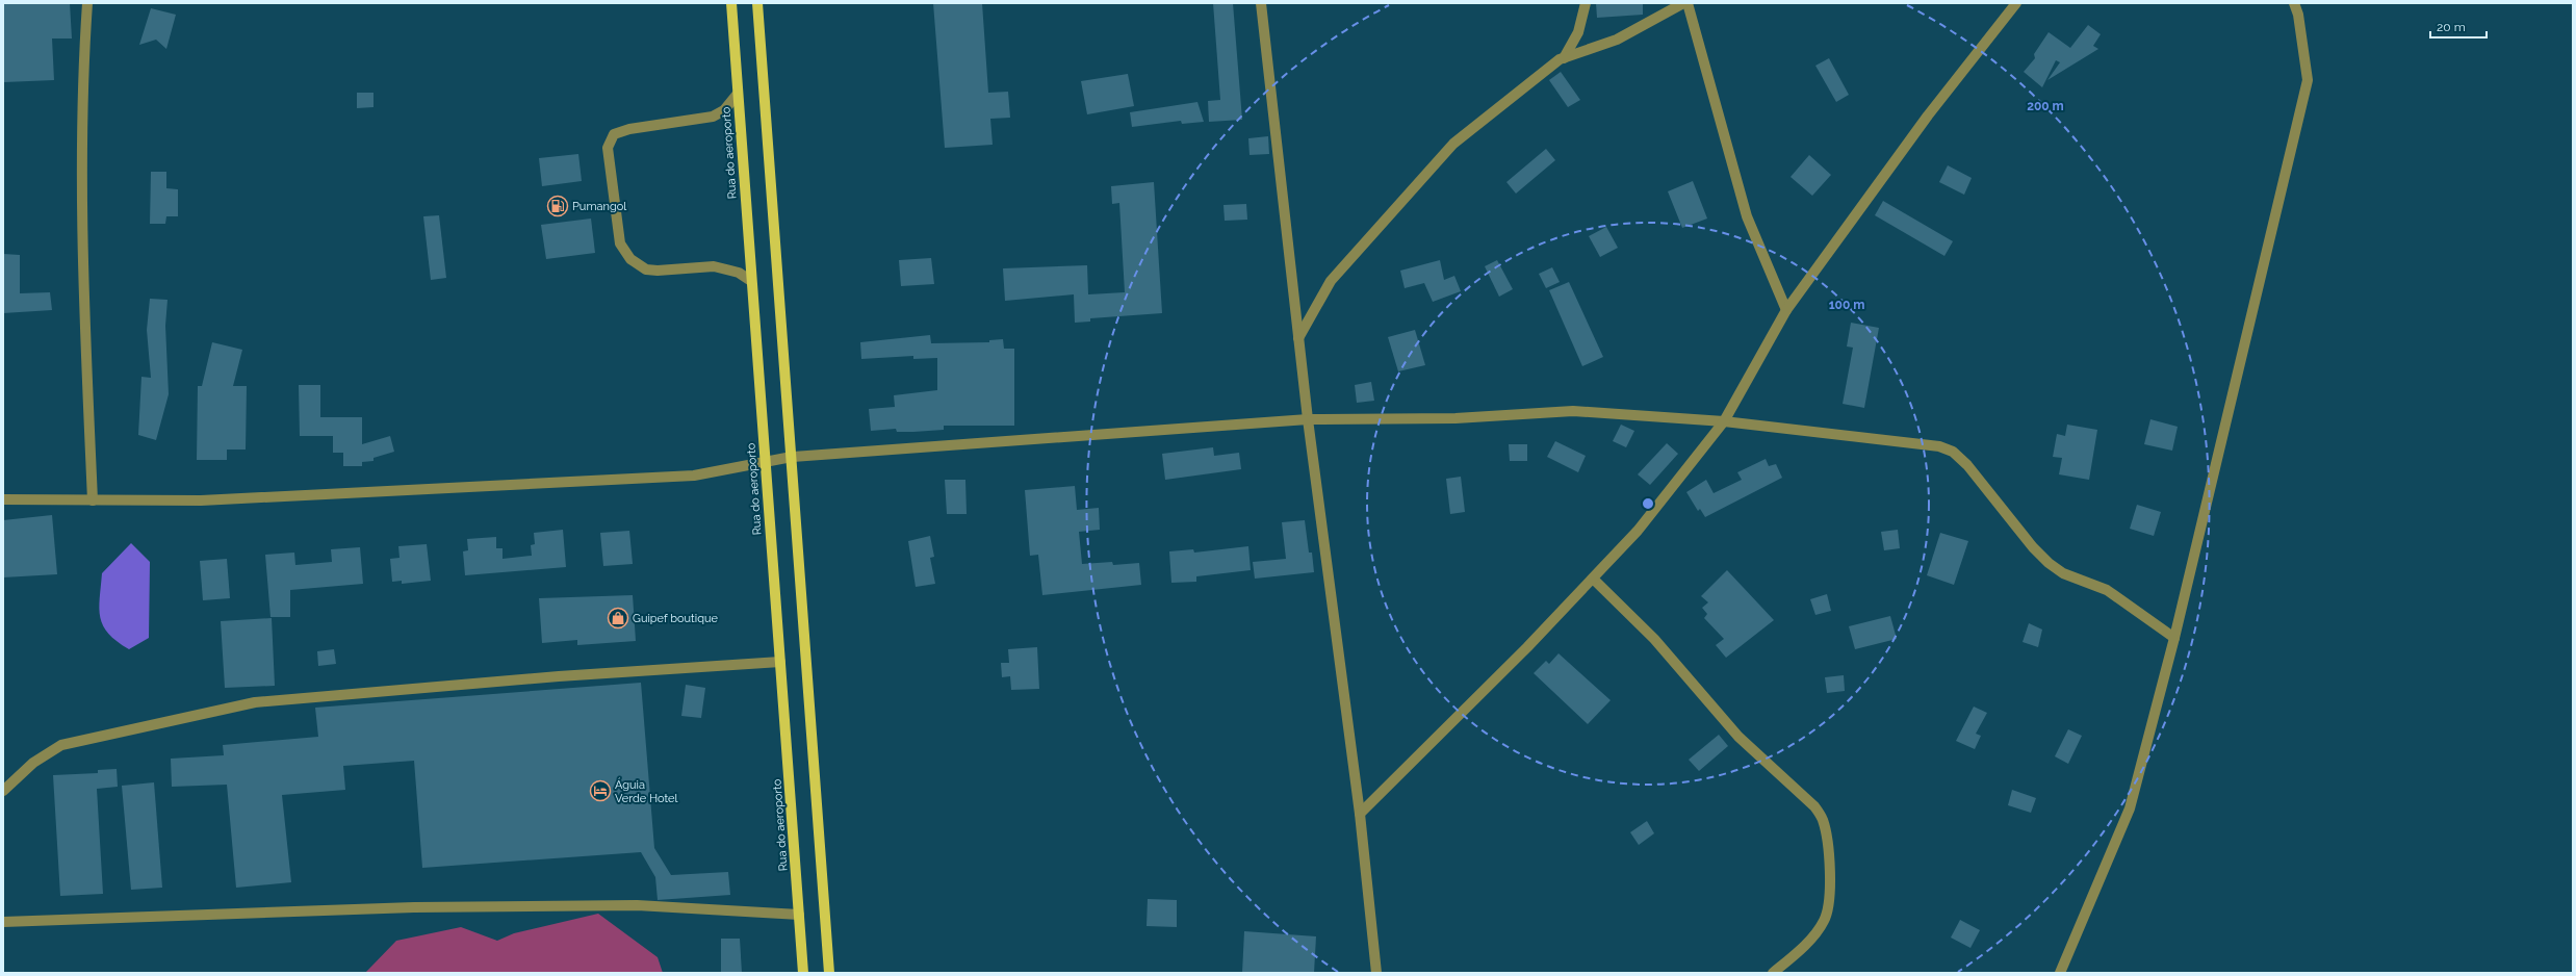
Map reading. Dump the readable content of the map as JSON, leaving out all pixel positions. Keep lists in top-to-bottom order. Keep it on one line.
{"streets":{"main road":["Rua do aeroporto"]},"places":{"fuel station":["Pumangol"],"shop":["Guipef boutique"],"hotel":["Águia Verde Hotel"]},"scale_bar":"20 m","rings":["200 m","100 m"]}
